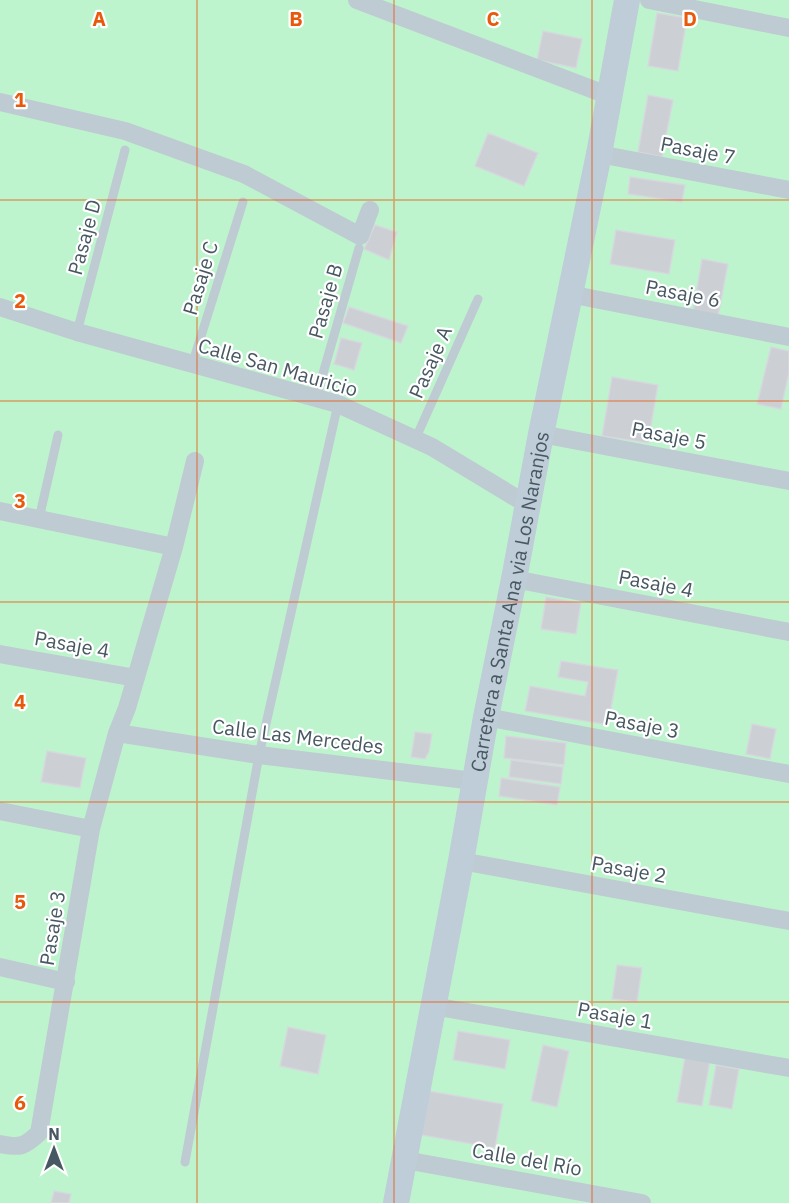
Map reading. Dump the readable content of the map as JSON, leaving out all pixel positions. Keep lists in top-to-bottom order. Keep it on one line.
{"streets":{"main road":["Carretera a Santa Ana via Los Naranjos"],"street":["Pasaje 7","Pasaje 6","Calle San Mauricio","Pasaje 5","Pasaje 4","Pasaje 3","Calle Las Mercedes","Pasaje 2","Pasaje 1","Calle del Río"],"lane":["Pasaje D","Pasaje C","Pasaje B","Pasaje A"]},"crossings":[["Pasaje 7","Carretera a Santa Ana via Los Naranjos"],["Pasaje D","Calle San Mauricio"],["Pasaje C","Calle San Mauricio"],["Pasaje 6","Carretera a Santa Ana via Los Naranjos"],["Pasaje B","Calle San Mauricio"],["Pasaje A","Calle San Mauricio"],["Calle San Mauricio","Carretera a Santa Ana via Los Naranjos"],["Pasaje 5","Carretera a Santa Ana via Los Naranjos"],["Pasaje 4","Carretera a Santa Ana via Los Naranjos"],["Pasaje 4","Pasaje 3"],["Carretera a Santa Ana via Los Naranjos","Pasaje 3"],["Carretera a Santa Ana via Los Naranjos","Calle Las Mercedes"],["Carretera a Santa Ana via Los Naranjos","Pasaje 2"],["Carretera a Santa Ana via Los Naranjos","Pasaje 1"],["Carretera a Santa Ana via Los Naranjos","Calle del Río"],["Pasaje 3","Calle Las Mercedes"]],"north":"top","grid":{"columns":["A","B","C","D"],"rows":["1","2","3","4","5","6"]}}
